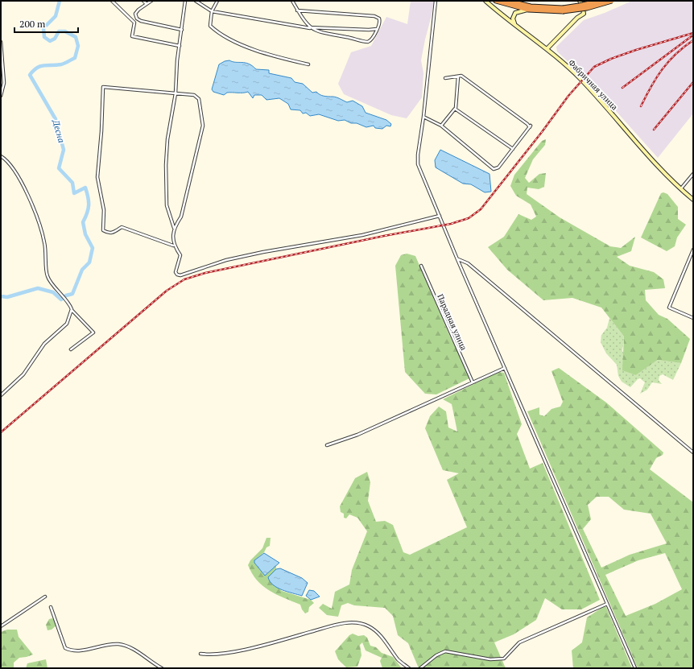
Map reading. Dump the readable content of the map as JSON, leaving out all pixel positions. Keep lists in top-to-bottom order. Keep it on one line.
{"streets":{"street":["Фабричная улица","Парадная улица"]},"water":["Десна"],"scale_bar":"200 m"}
